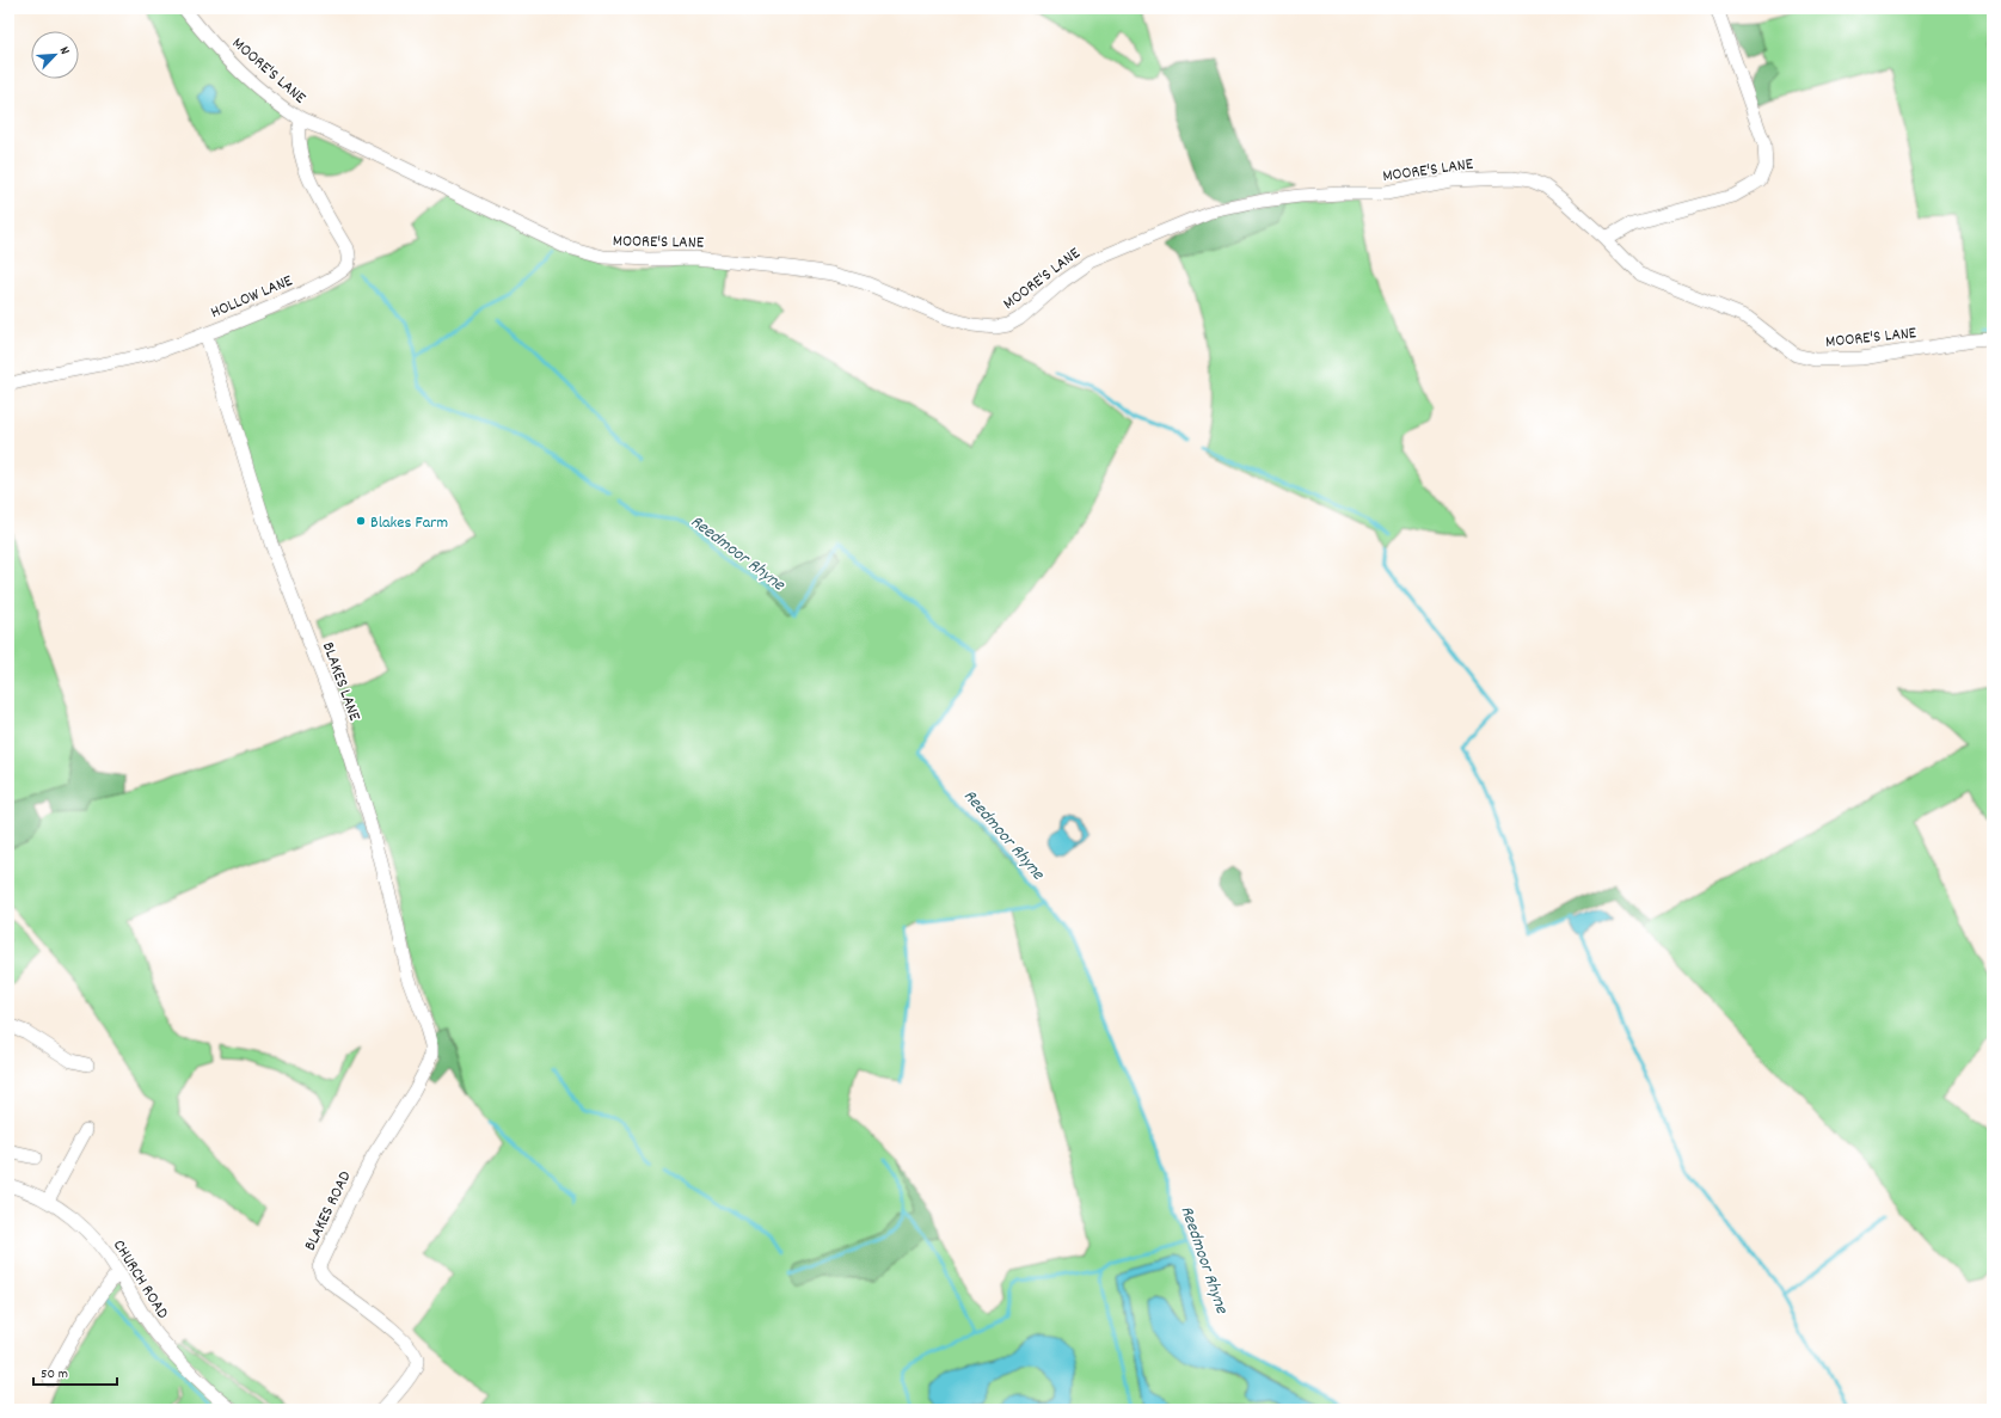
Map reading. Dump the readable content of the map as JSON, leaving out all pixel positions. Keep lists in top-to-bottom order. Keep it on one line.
{"streets":{"street":["MOORE'S LANE","HOLLOW LANE","BLAKES LANE","BLAKES ROAD","CHURCH ROAD"]},"crossings":[["MOORE'S LANE","HOLLOW LANE"],["HOLLOW LANE","BLAKES LANE"],["BLAKES LANE","BLAKES ROAD"]],"water":["Reedmoor Rhyne"],"places":["Blakes Farm"],"scale_bar":"50 m","north":"top right"}
